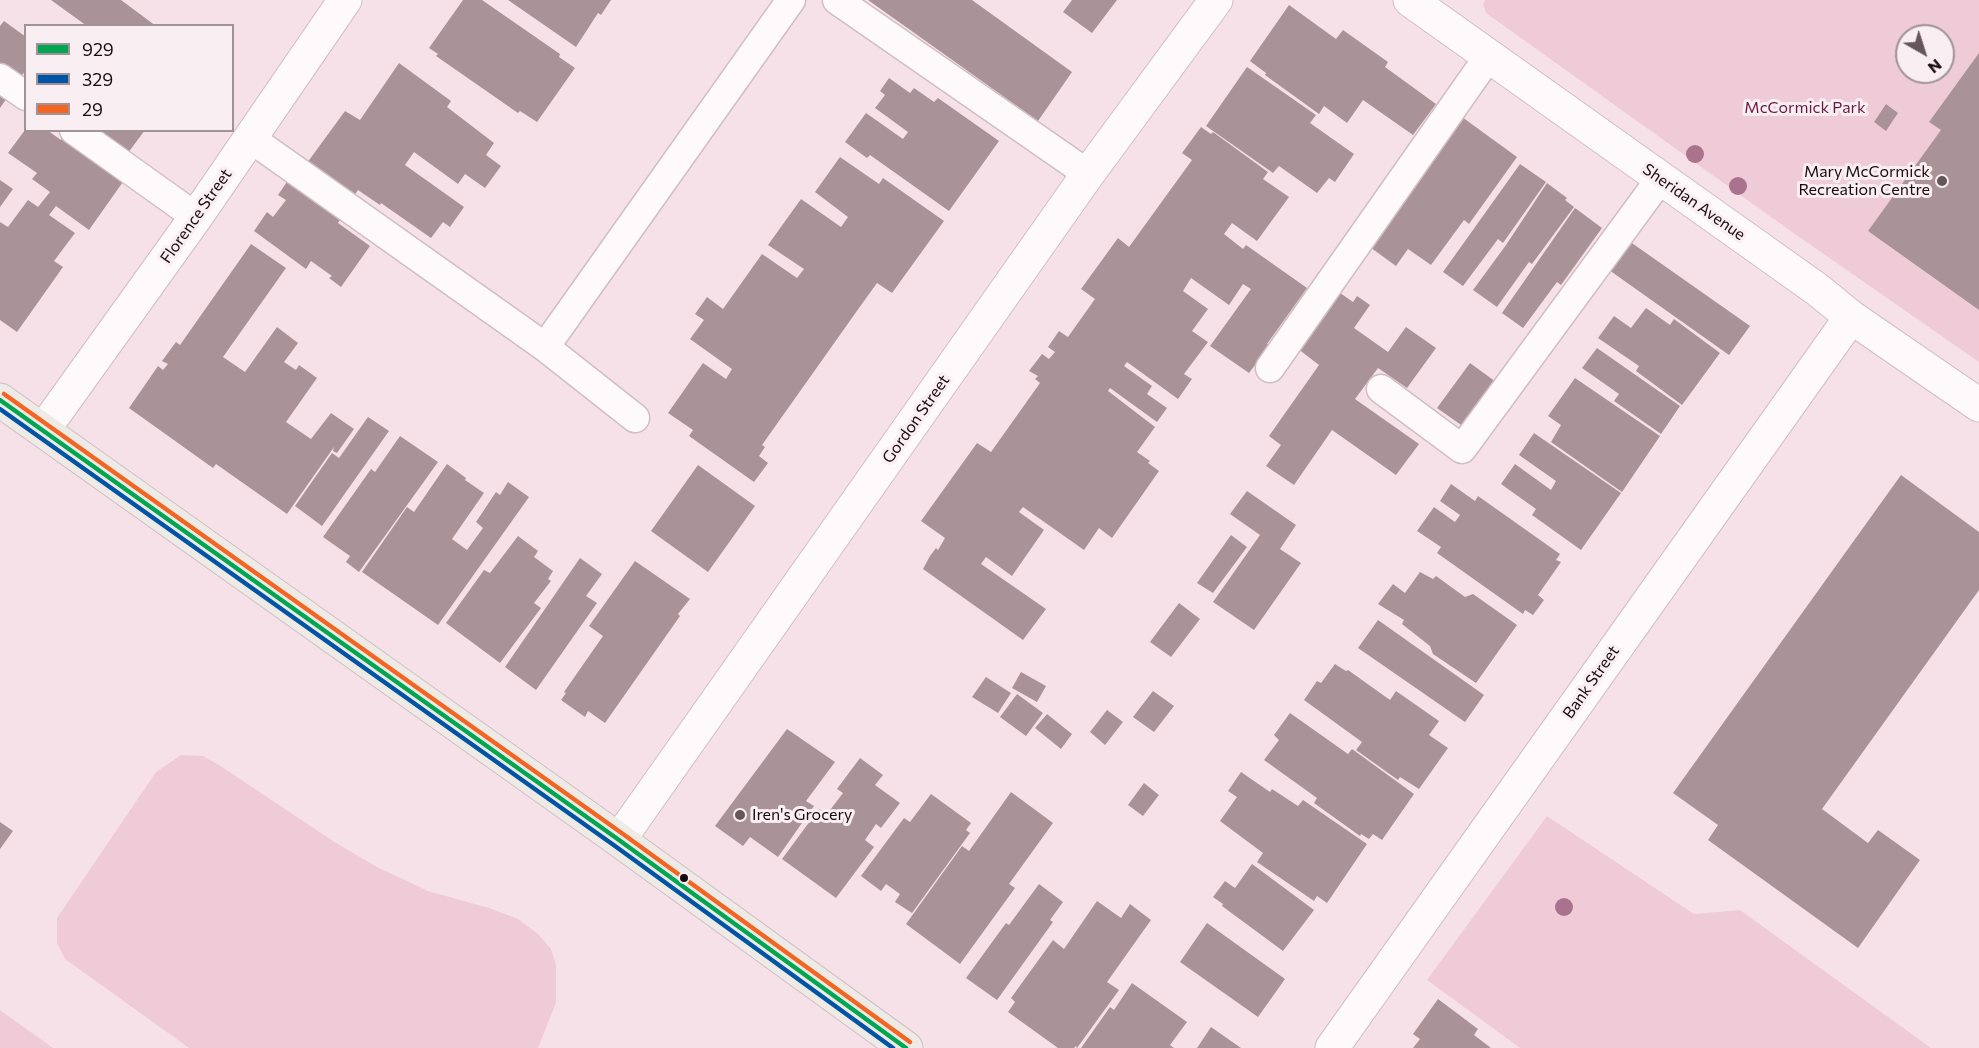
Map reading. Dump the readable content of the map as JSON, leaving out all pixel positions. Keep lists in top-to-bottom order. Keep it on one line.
{"streets":{"street":["Sheridan Avenue","Florence Street","Gordon Street","Bank Street"]},"crossings":[["Sheridan Avenue","Bank Street"]],"parks":["McCormick Park"],"places":["Mary McCormick Recreation Centre","Iren's Grocery"],"lines":["transit line 29","transit line 929","transit line 329"],"legend":["929","329","29"],"north":"bottom right"}
